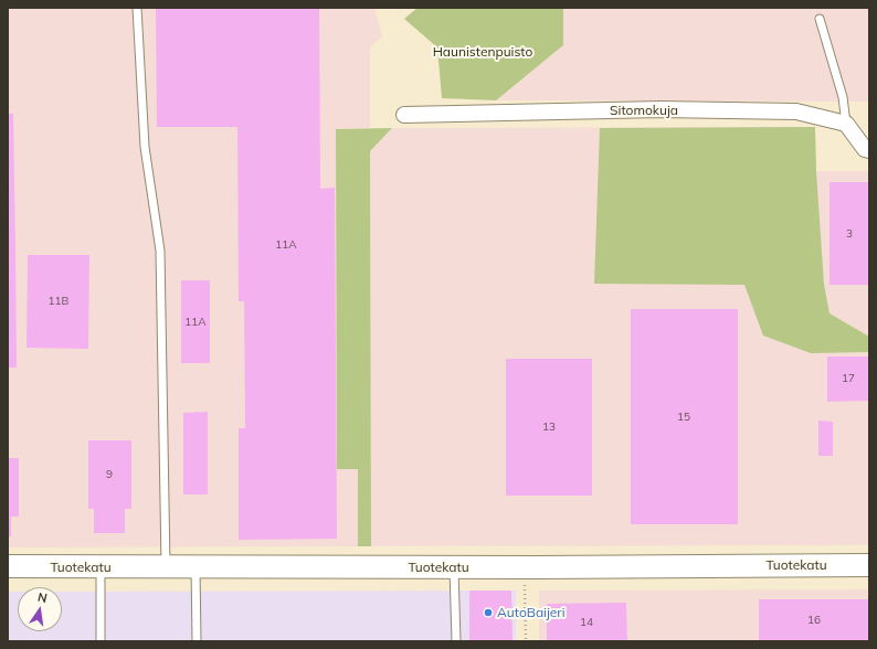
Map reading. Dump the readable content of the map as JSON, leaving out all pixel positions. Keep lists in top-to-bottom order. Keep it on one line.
{"streets":{"street":["Sitomokuja","Tuotekatu"]},"parks":["Haunistenpuisto"],"places":["AutoBaijeri"],"house_numbers":["3","11A","11B","11A","17","15","13","9","16","14"],"north":"top"}
